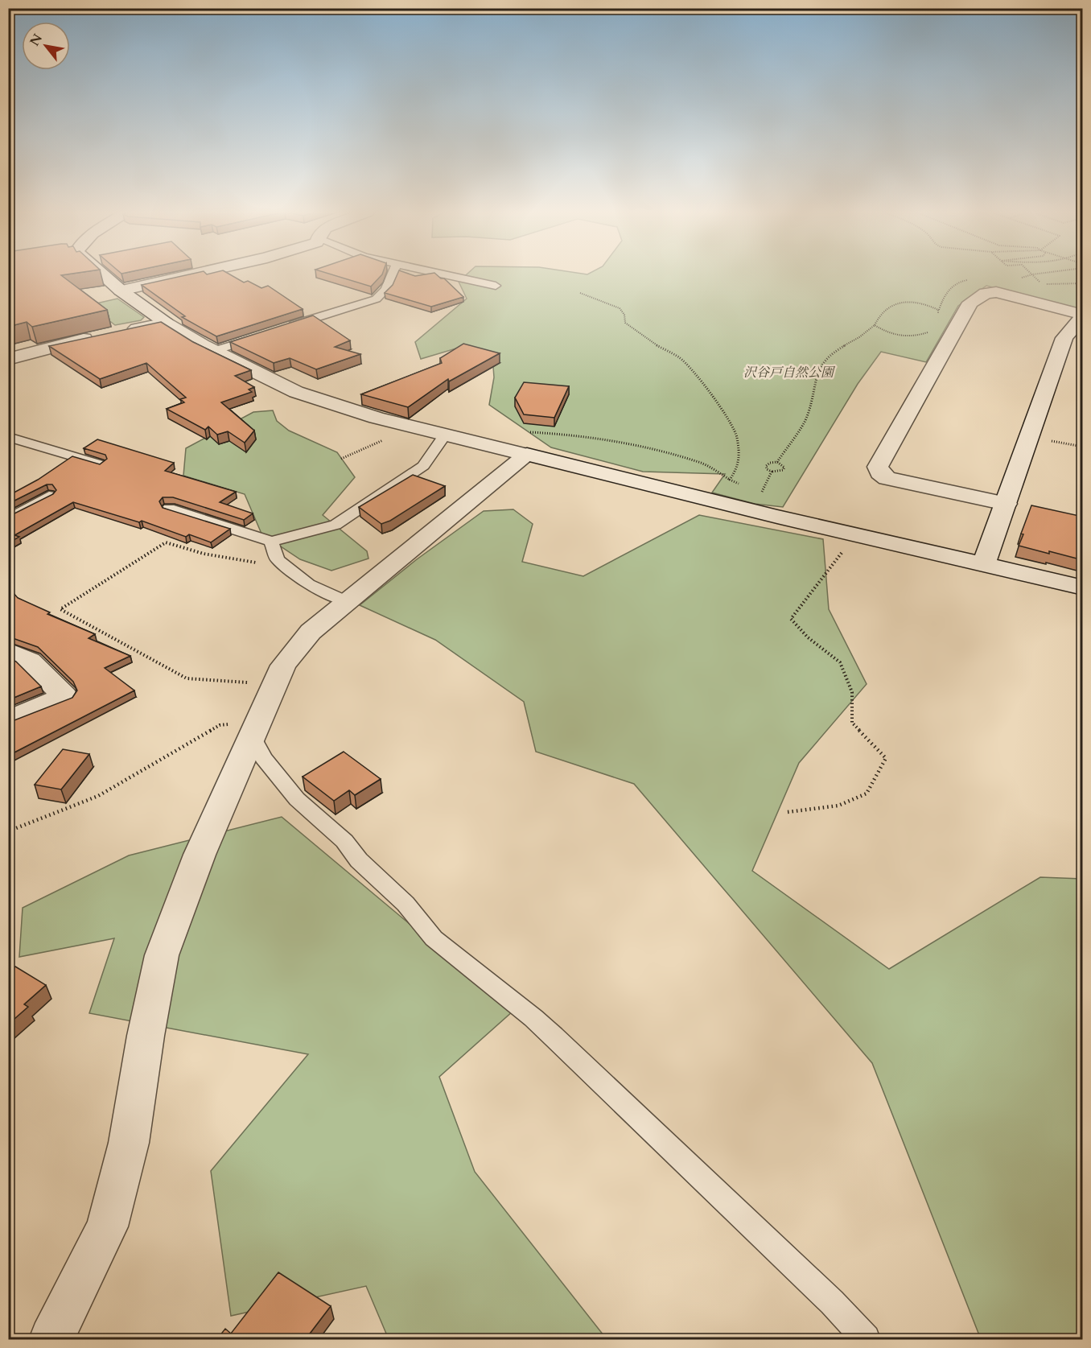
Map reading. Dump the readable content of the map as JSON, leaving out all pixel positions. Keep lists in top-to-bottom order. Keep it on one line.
{"parks":["沢谷戸自然公園"],"north":"top left"}
